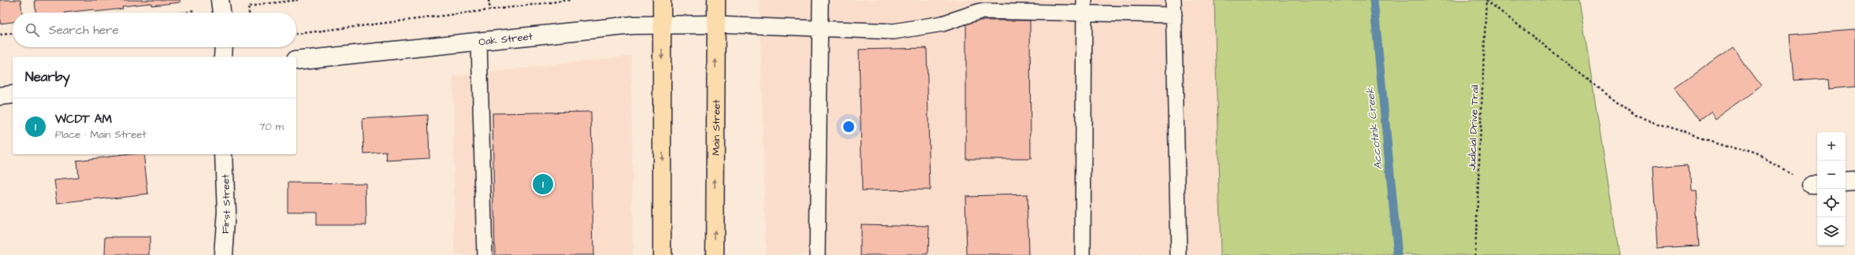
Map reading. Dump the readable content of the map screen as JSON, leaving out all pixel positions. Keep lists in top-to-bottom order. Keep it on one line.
{"streets":{"main road":["Main Street"],"street":["Oak Street","First Street"],"path":["Judicial Drive Trail"]},"crossings":[["Oak Street","Main Street"]],"water":["Accotink Creek"],"page":{"search":"Search here","heading":"Nearby","list":[{"mark":"1","name":"WCDT AM","note":"Place · Main Street","value":"70 m"}],"map_buttons":["+","−"],"pins":"1"}}
